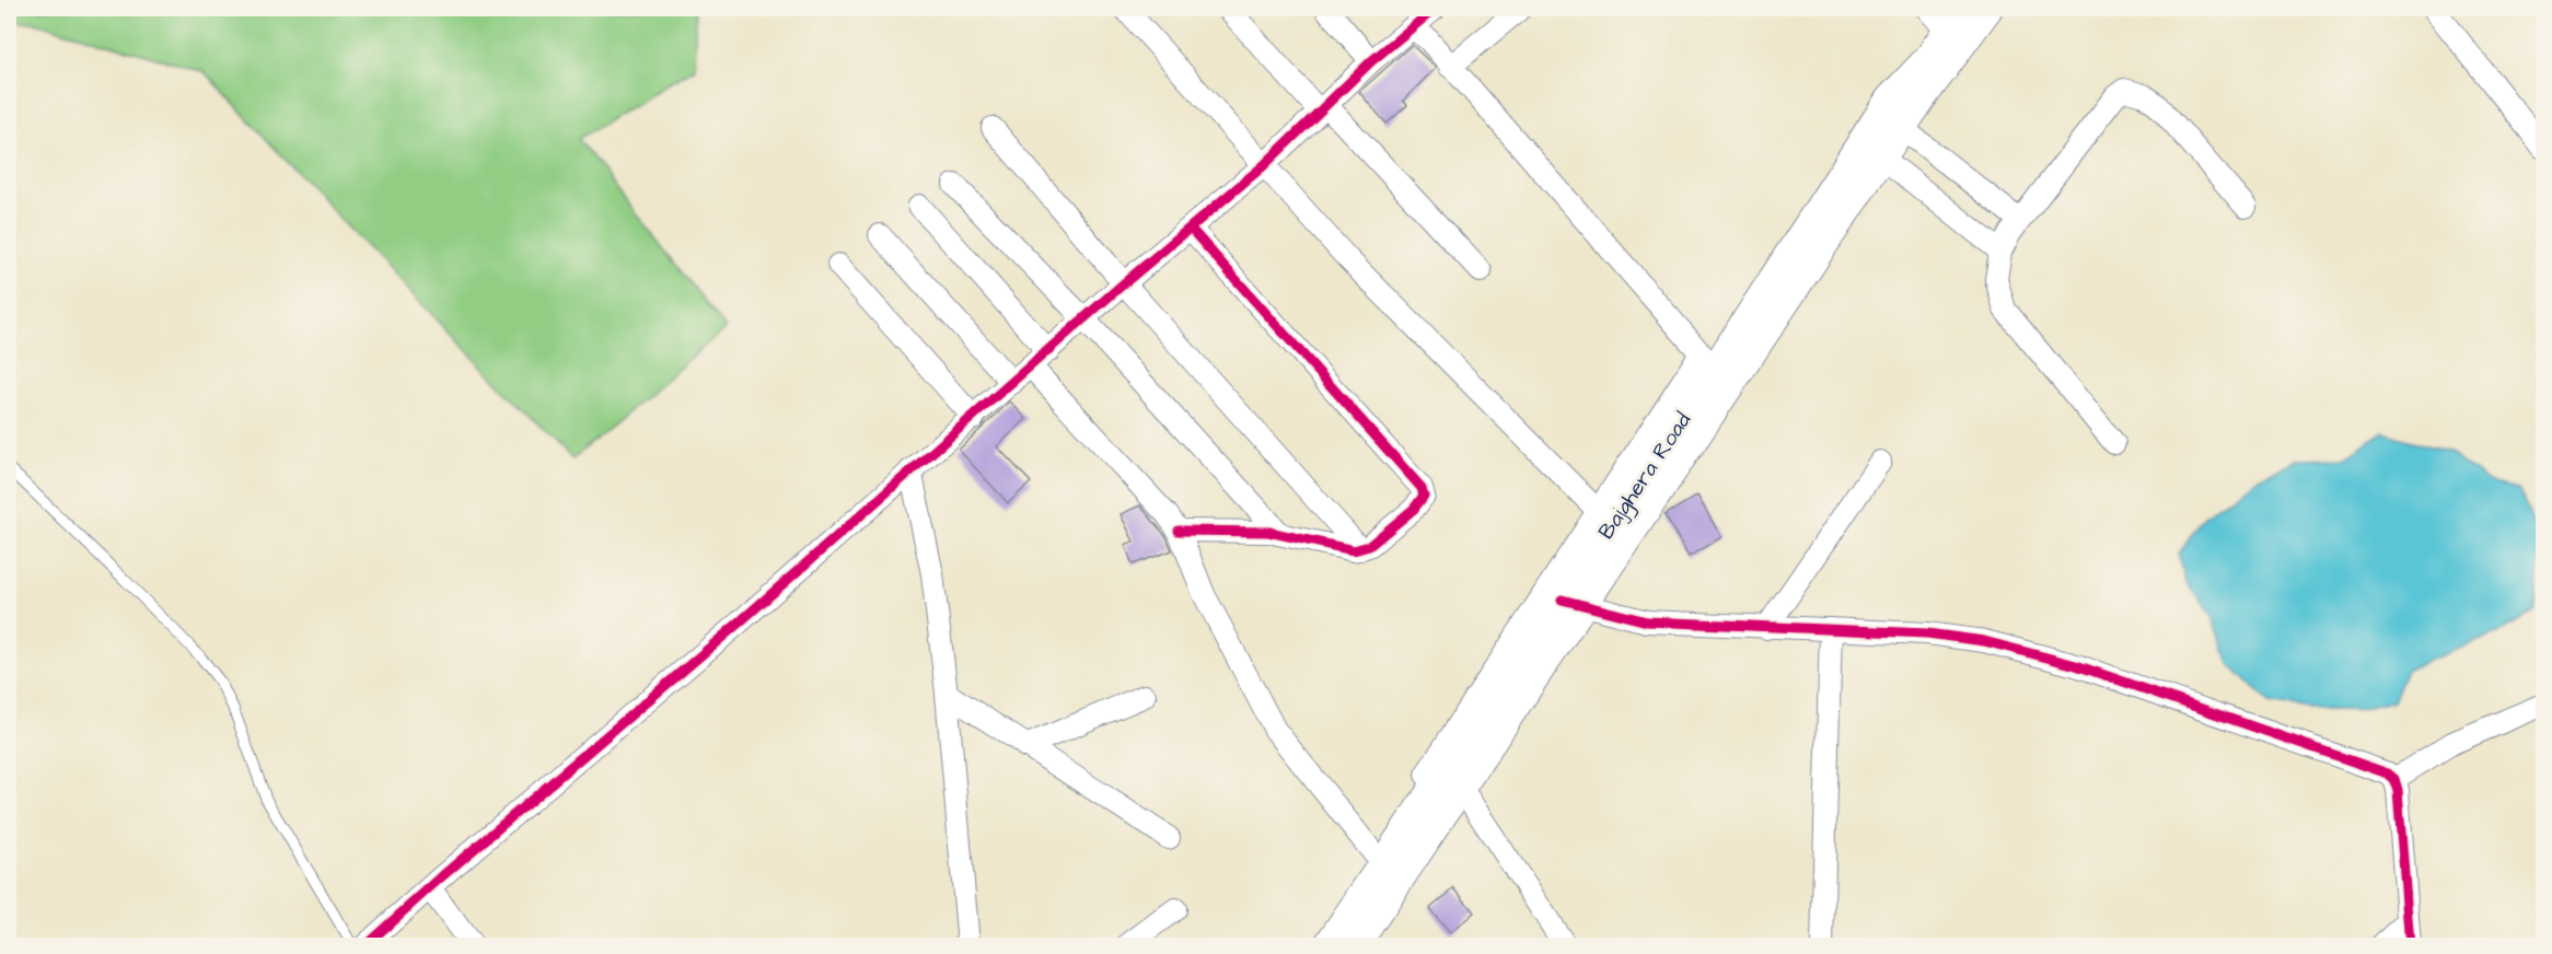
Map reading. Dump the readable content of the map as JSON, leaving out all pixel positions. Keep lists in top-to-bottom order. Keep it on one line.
{"streets":{"main road":["Bajghera Road"]}}
